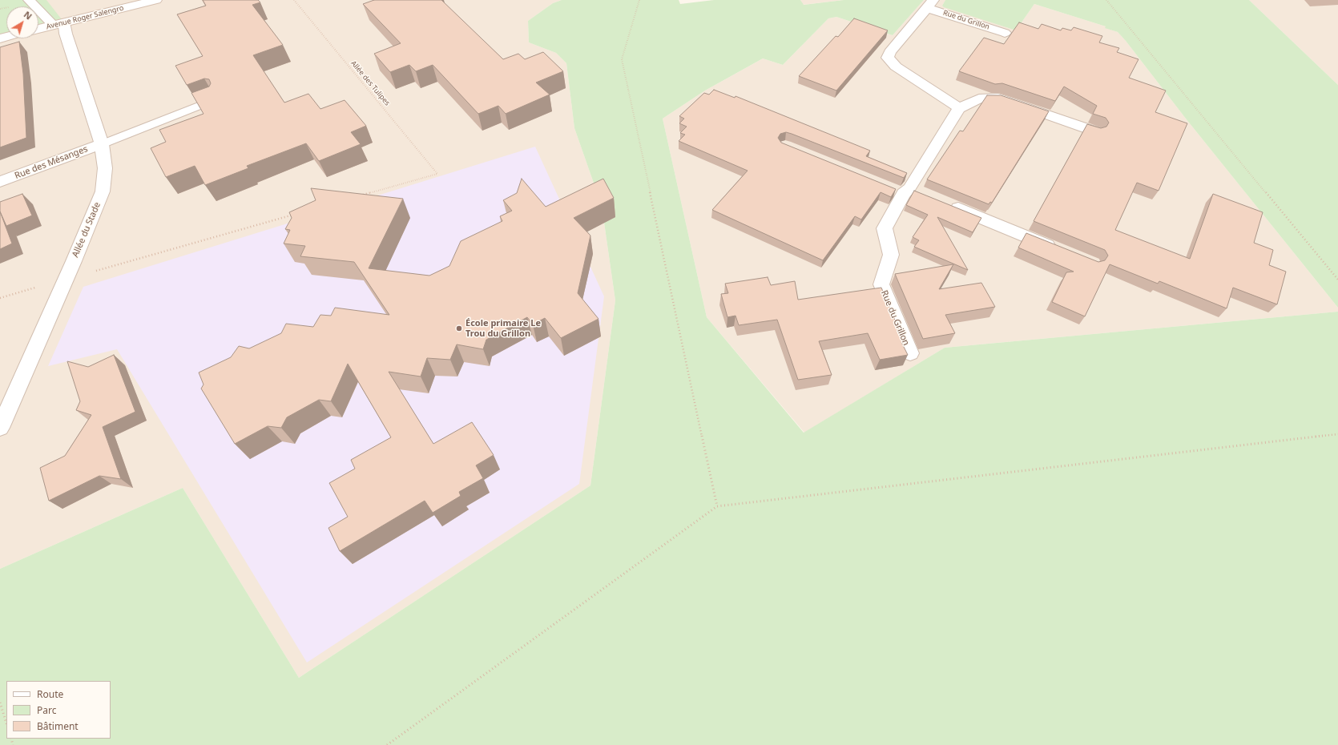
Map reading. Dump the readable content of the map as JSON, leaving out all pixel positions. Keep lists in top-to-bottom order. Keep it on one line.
{"streets":{"street":["Avenue Roger Salengro","Rue du Grillon","Rue des Mésanges","Allée du Stade"],"path":["Allée des Tulipes"]},"crossings":[["Avenue Roger Salengro","Allée du Stade"],["Rue des Mésanges","Allée du Stade"]],"places":["École primaire Le Trou du Grillon"],"legend":["Route","Parc","Bâtiment"],"north":"top right"}
